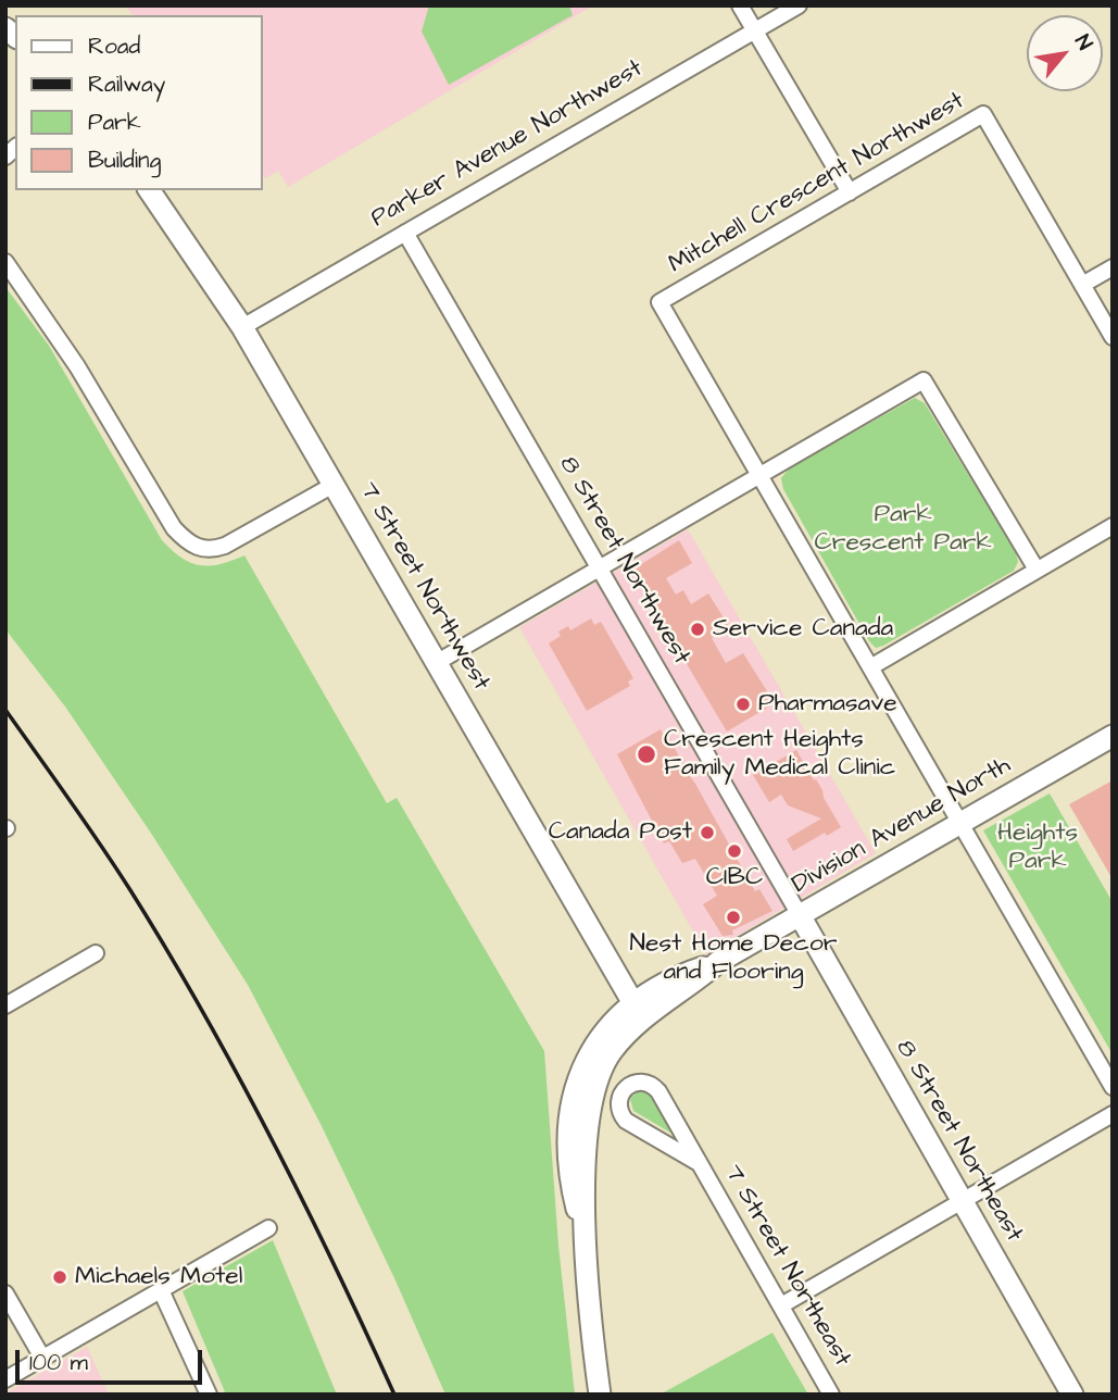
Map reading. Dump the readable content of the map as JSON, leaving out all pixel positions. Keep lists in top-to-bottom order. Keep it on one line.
{"streets":{"street":["Parker Avenue Northwest","Mitchell Crescent Northwest","8 Street Northwest","7 Street Northwest","Division Avenue North","8 Street Northeast","7 Street Northeast"]},"crossings":[["Parker Avenue Northwest","8 Street Northwest"],["Parker Avenue Northwest","7 Street Northwest"],["Mitchell Crescent Northwest","Division Avenue North"],["8 Street Northwest","Division Avenue North"],["8 Street Northwest","8 Street Northeast"],["7 Street Northwest","Division Avenue North"],["Division Avenue North","8 Street Northeast"]],"parks":["Park Crescent Park","Heights Park"],"places":["Service Canada","Pharmasave","Crescent Heights Family Medical Clinic","Canada Post","CIBC","Nest Home Decor and Flooring","Michaels Motel"],"legend":["Road","Railway","Park","Building"],"scale_bar":"100 m","north":"top right"}
